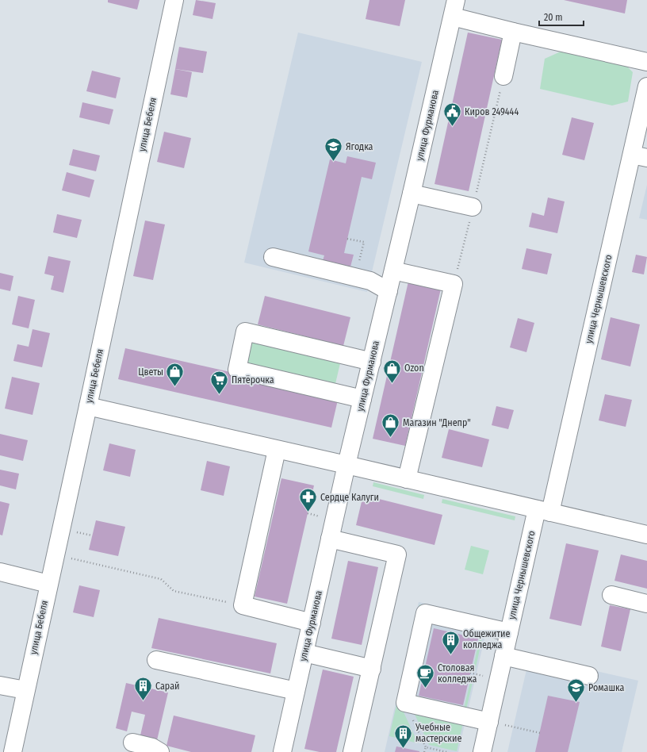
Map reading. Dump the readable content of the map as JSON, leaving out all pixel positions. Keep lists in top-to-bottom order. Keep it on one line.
{"streets":{"street":["улица Бебеля","улица Фурманова","улица Чернышевского"]},"places":{"public building":["Киров 249444"],"school or university":["Ягодка","Ромашка"],"shop":["Ozon","Цветы","Магазин \"Днепр\""],"supermarket":["Пятёрочка"],"pharmacy":["Сердце Калуги"],"building":["Общежитие колледжа","Сарай","Учебные мастерские"],"cafe":["Столовая колледжа"]},"scale_bar":"20 m"}
